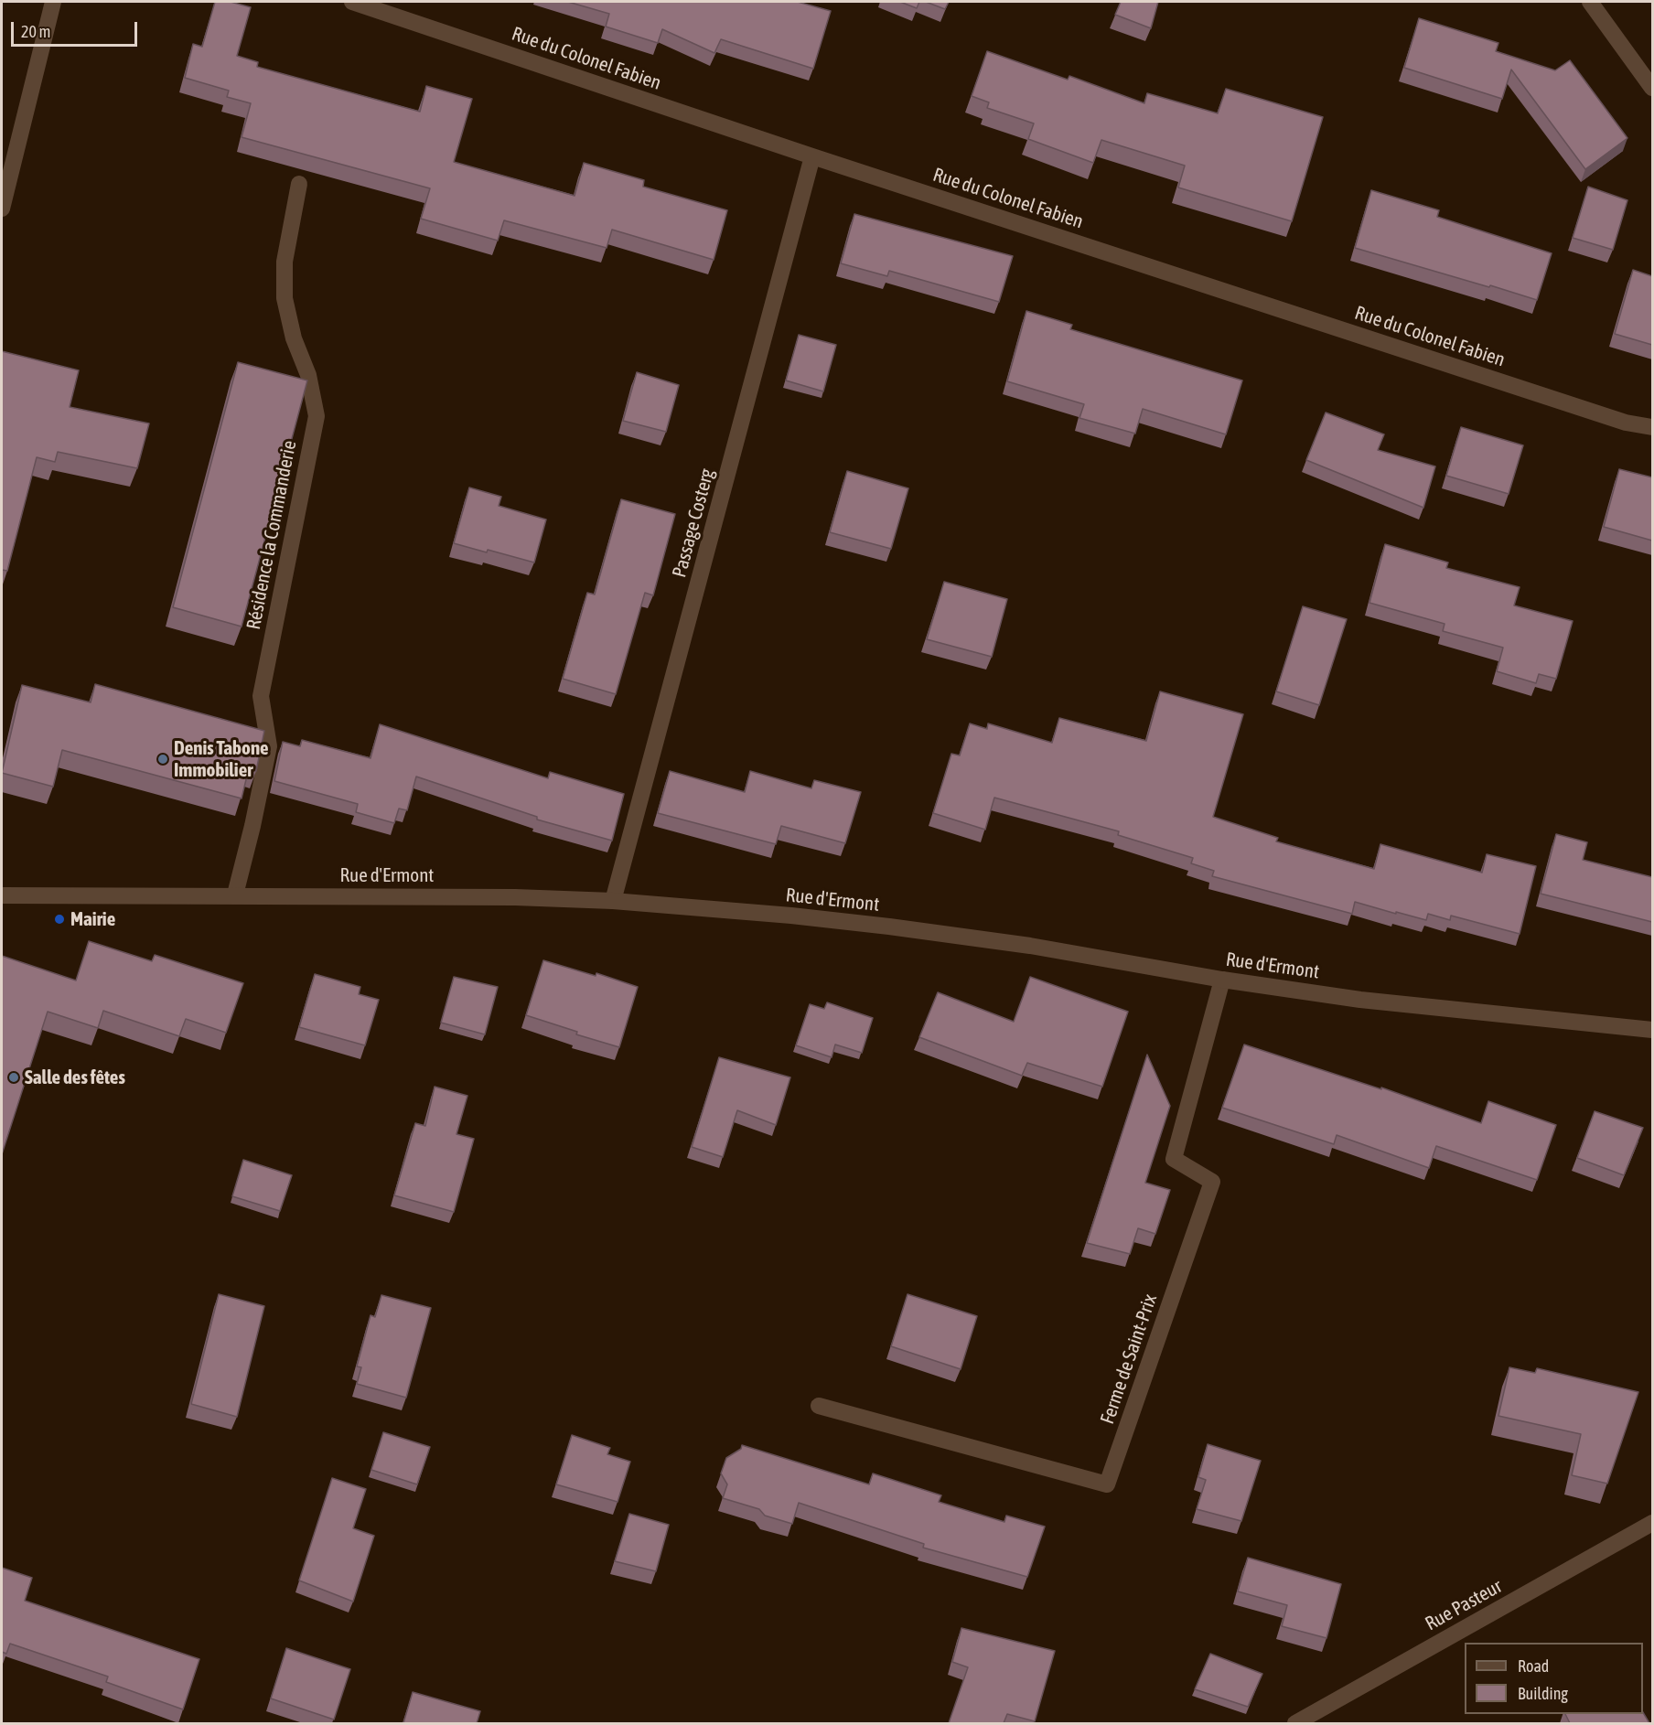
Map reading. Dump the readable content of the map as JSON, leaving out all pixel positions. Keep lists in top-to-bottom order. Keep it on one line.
{"streets":{"street":["Rue du Colonel Fabien","Passage Costerg","Résidence la Commanderie","Rue d'Ermont","Ferme de Saint-Prix","Rue Pasteur"]},"crossings":[["Rue du Colonel Fabien","Passage Costerg"],["Passage Costerg","Rue d'Ermont"],["Résidence la Commanderie","Rue d'Ermont"],["Rue d'Ermont","Ferme de Saint-Prix"]],"places":["Denis Tabone Immobilier","Mairie","Salle des fêtes"],"legend":["Road","Building"],"scale_bar":"20 m"}
